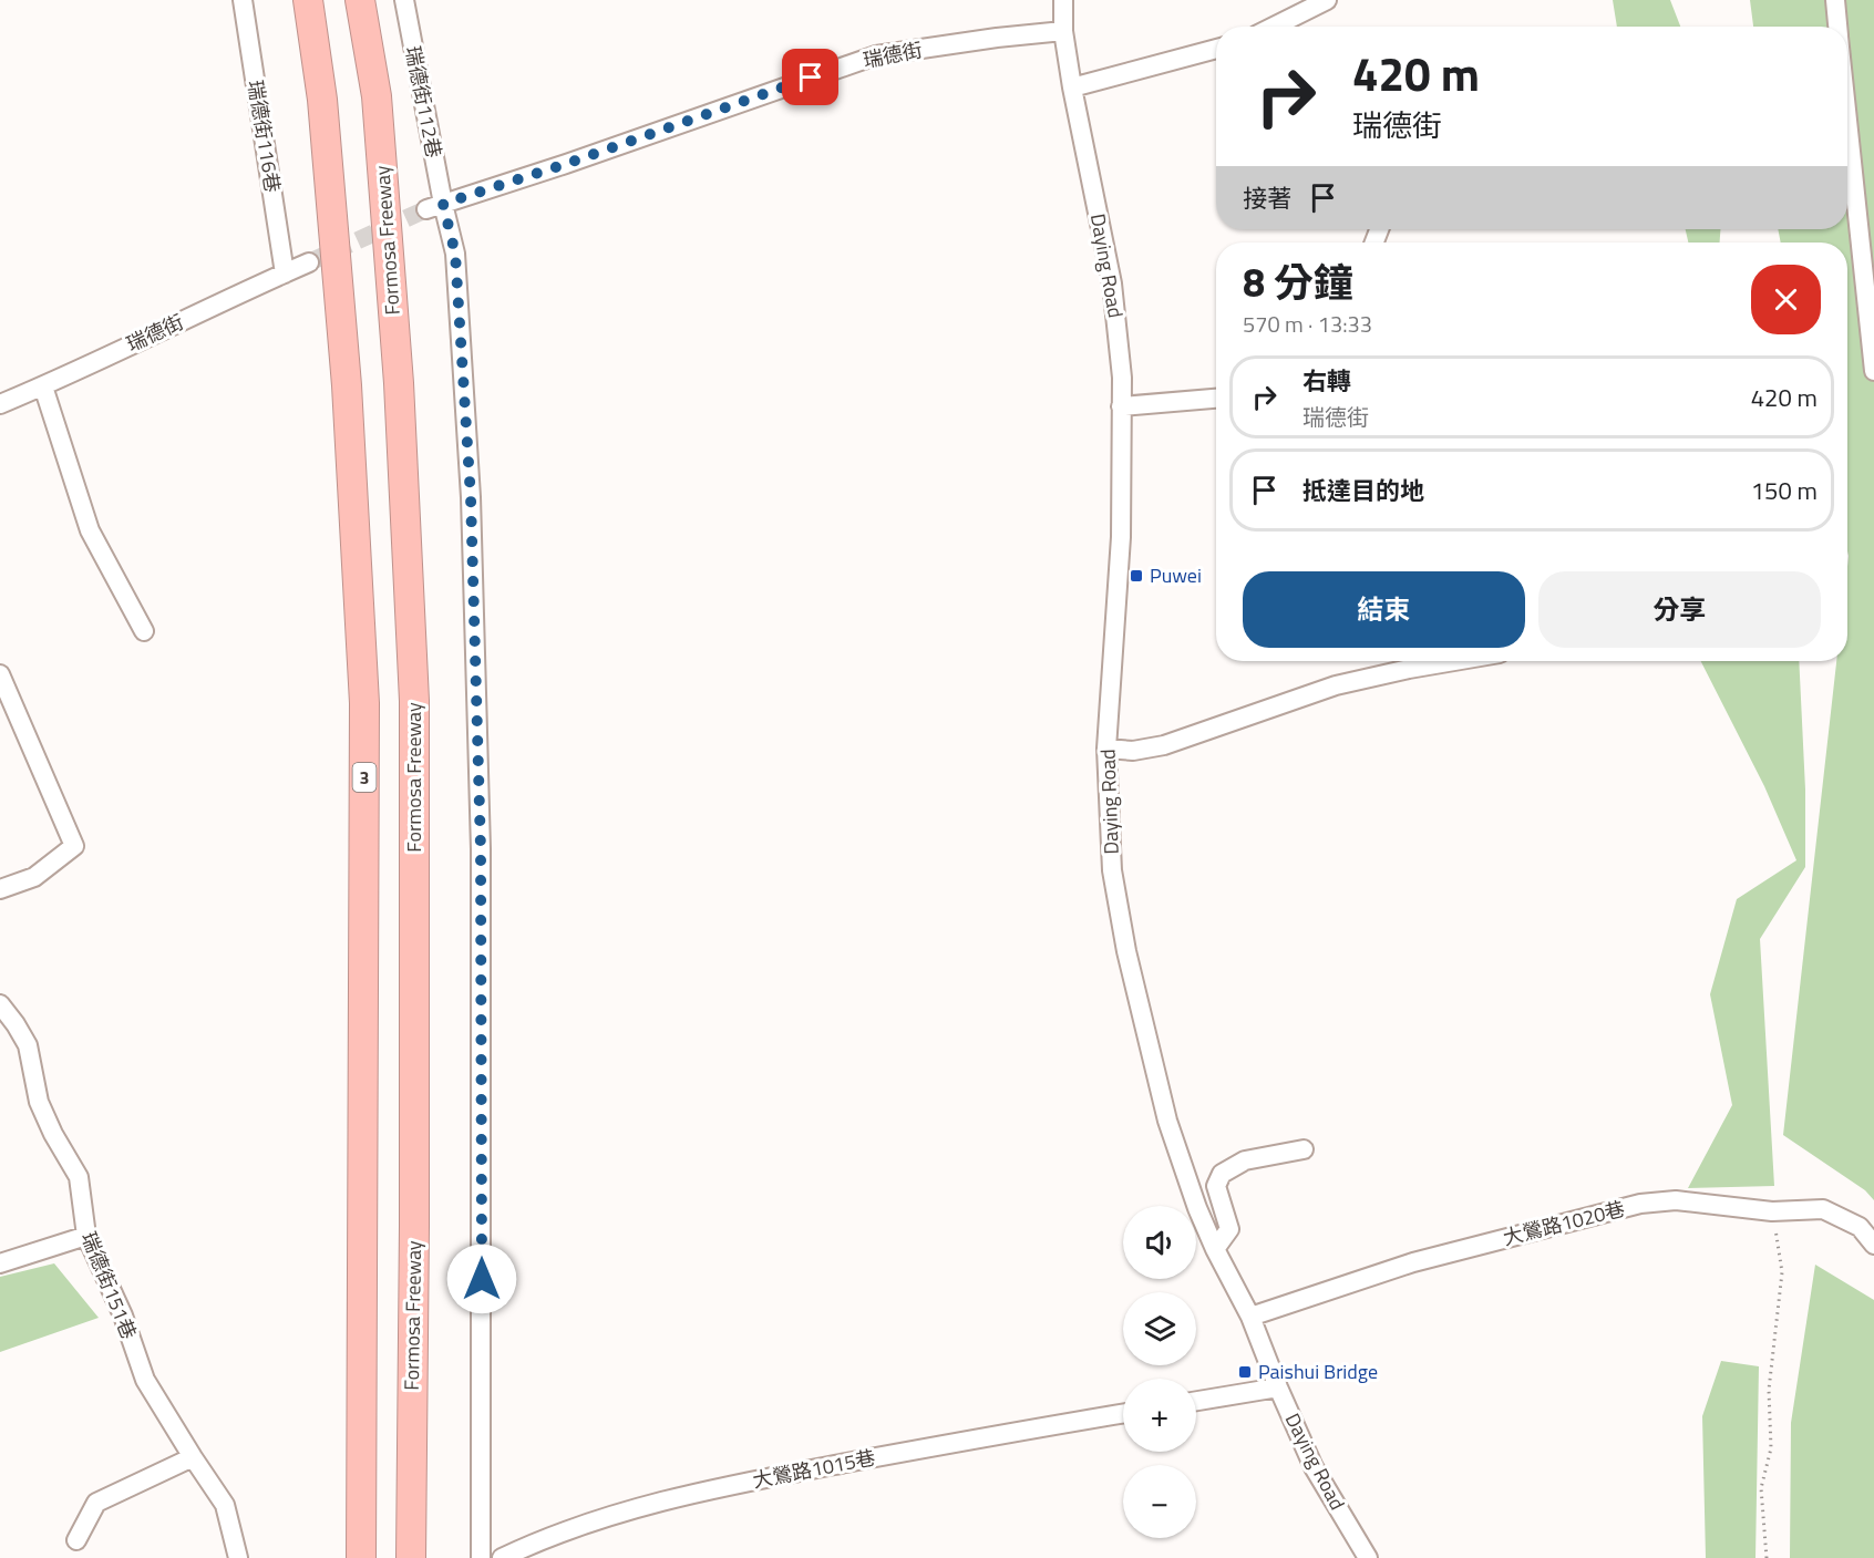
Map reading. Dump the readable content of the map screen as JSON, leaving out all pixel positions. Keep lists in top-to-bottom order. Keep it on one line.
{"streets":{"highway":["Formosa Freeway","3"],"street":["瑞德街","瑞德街112巷","瑞德街116巷","Daying Road","大鶯路1020巷","瑞德街151巷","大鶯路1015巷"]},"crossings":[["瑞德街","瑞德街112巷"],["瑞德街","瑞德街116巷"],["瑞德街","Daying Road"],["Daying Road","大鶯路1020巷"]],"places":{"transit":["Puwei","Paishui Bridge"]},"page":{"turn":["420 m","瑞德街"],"then":"接著","heading":["8 分鐘","570 m · 13:33"],"list":[{"name":"右轉","note":"瑞德街","value":"420 m"},{"name":"抵達目的地","value":"150 m"}],"buttons":["結束","分享"],"map_buttons":["+","−"]}}
